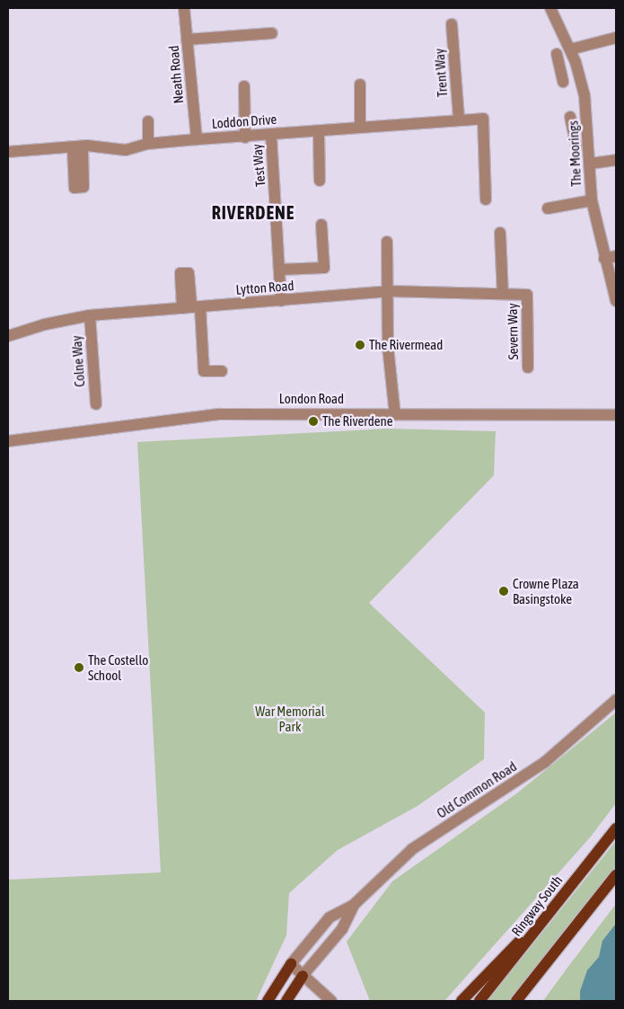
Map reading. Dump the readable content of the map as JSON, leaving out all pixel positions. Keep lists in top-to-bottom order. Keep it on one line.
{"streets":{"main road":["Ringway South"],"street":["Trent Way","Neath Road","Loddon Drive","The Moorings","Test Way","Lytton Road","Severn Way","Colne Way","London Road","Old Common Road"]},"crossings":[["Trent Way","Loddon Drive"],["Neath Road","Loddon Drive"],["Loddon Drive","Test Way"],["Test Way","Lytton Road"],["Lytton Road","Severn Way"],["Lytton Road","Colne Way"]],"districts":["RIVERDENE"],"parks":["War Memorial Park"],"places":["The Rivermead","The Riverdene","Crowne Plaza Basingstoke","The Costello School"]}
